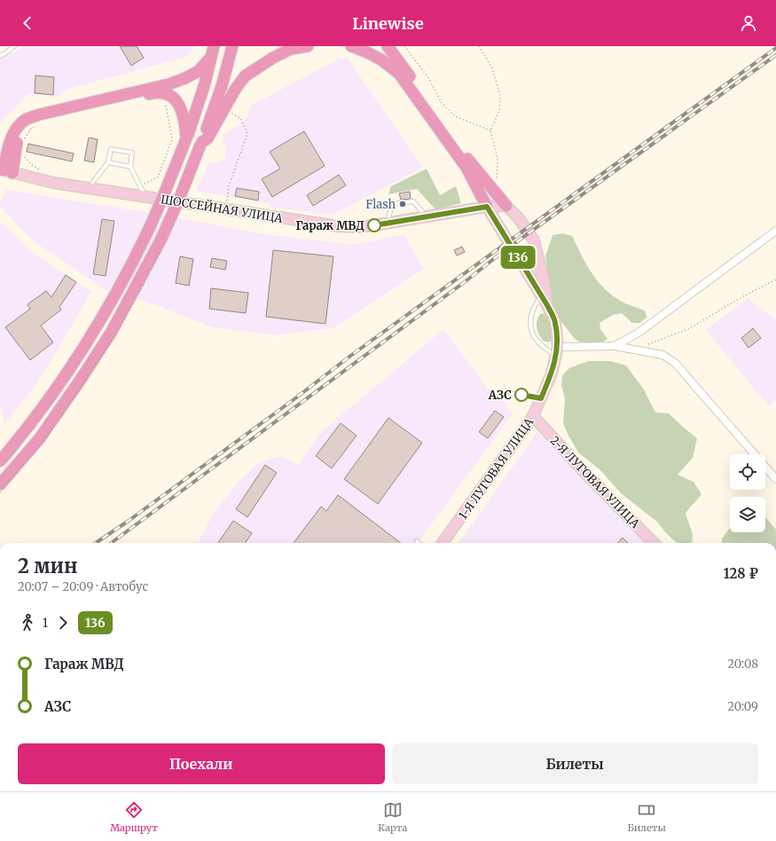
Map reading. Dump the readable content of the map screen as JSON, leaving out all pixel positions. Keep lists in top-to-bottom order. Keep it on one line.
{"streets":{"main road":["ШОССЕЙНАЯ УЛИЦА","1-Я ЛУГОВАЯ УЛИЦА","2-Я ЛУГОВАЯ УЛИЦА"]},"crossings":[["1-Я ЛУГОВАЯ УЛИЦА","2-Я ЛУГОВАЯ УЛИЦА"]],"places":["Flash","Гараж МВД","АЗС"],"lines":["bus line 136"],"page":{"header":"Linewise","on_map":"136","heading":["2 мин","20:07 – 20:09 · Автобус","128 ₽"],"legs":["1","136"],"list":[{"name":"Гараж МВД","value":"20:08"},{"name":"АЗС","value":"20:09"}],"buttons":["Поехали","Билеты"],"tabs":["Маршрут","Карта","Билеты"]}}
